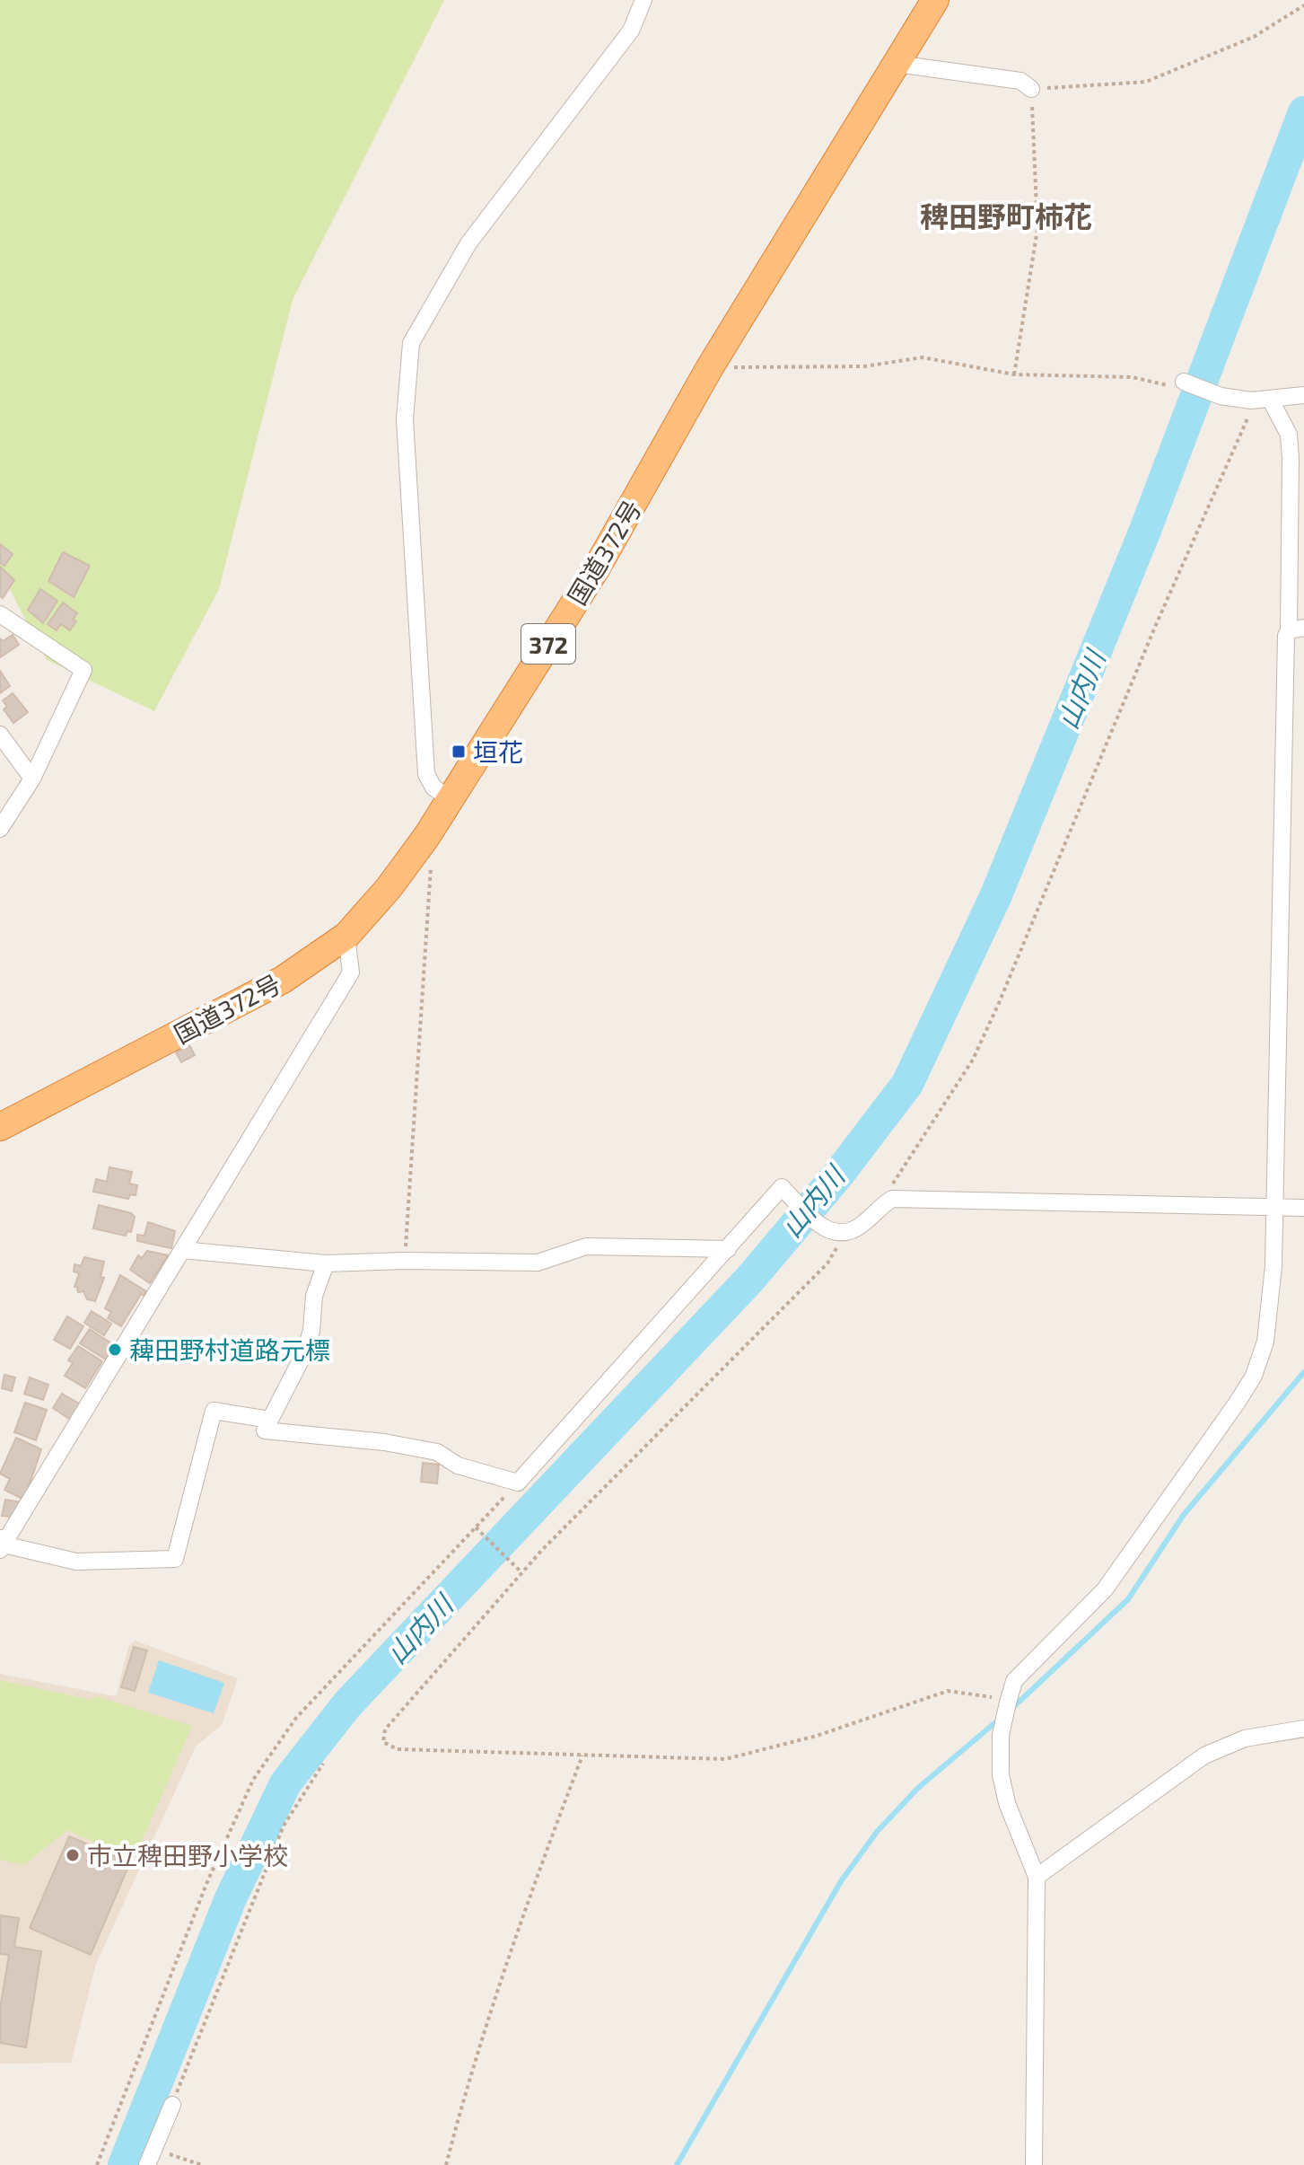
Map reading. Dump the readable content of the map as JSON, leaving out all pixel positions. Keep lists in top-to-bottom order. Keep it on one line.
{"streets":{"highway":["国道372号","372"]},"districts":["稗田野町柿花"],"water":["山内川"],"places":{"transit":["垣花"],"other":["薭田野村道路元標","市立稗田野小学校"]}}
